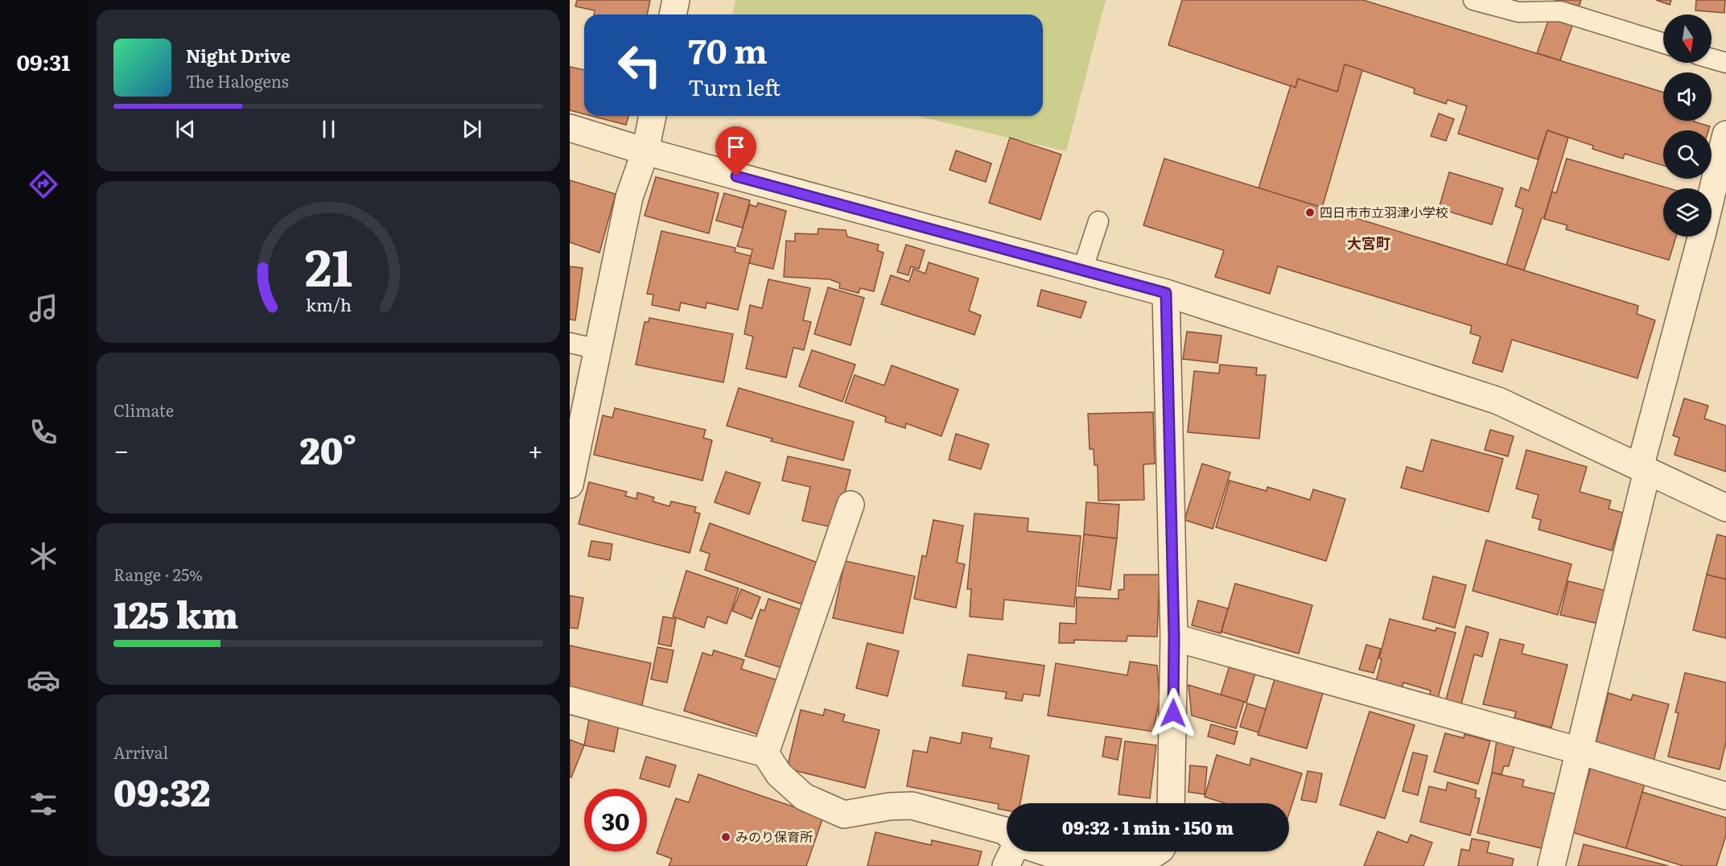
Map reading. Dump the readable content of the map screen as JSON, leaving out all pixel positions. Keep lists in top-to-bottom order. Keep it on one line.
{"districts":["大宮町"],"places":["四日市市立羽津小学校","みのり保育所"],"north":"bottom","page":{"tabs":"09:31","turn":["70 m","Turn left"],"song":["Night Drive","The Halogens"],"tile":["Climate",["Range · 25%","125 km"],["Arrival","09:32"]],"heat":["−","20°","+"],"limit":"30","trip":"09:32 · 1 min · 150 m","gauge":["21","km/h"]}}
